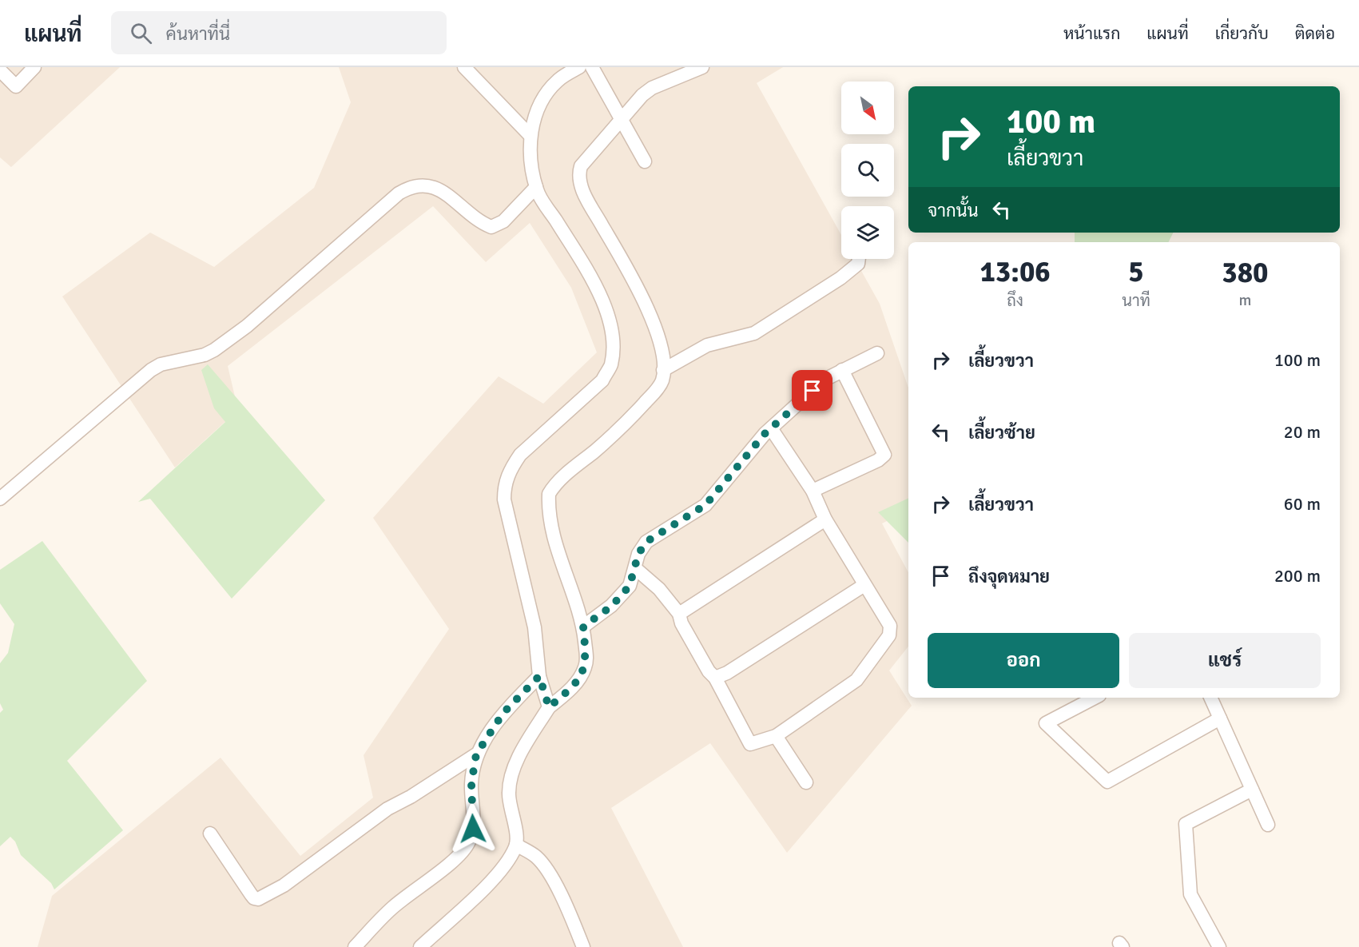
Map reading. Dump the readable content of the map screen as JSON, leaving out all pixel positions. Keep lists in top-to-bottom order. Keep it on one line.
{"north":"bottom right","page":{"header":"แผนที่","search":"ค้นหาที่นี่","nav":["หน้าแรก","แผนที่","เกี่ยวกับ","ติดต่อ"],"turn":["100 m","เลี้ยวขวา"],"then":"จากนั้น","eta":["13:06","ถึง","5","นาที","380","m"],"list":[{"name":"เลี้ยวขวา","value":"100 m"},{"name":"เลี้ยวซ้าย","value":"20 m"},{"name":"เลี้ยวขวา","value":"60 m"},{"name":"ถึงจุดหมาย","value":"200 m"}],"buttons":["ออก","แชร์"]}}
